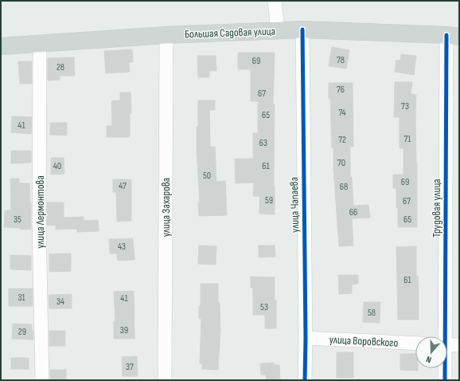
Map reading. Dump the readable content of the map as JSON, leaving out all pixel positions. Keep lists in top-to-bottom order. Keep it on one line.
{"streets":{"main road":["Большая Садовая улица"],"street":["улица Чапаева","улица Захарова","Трудовая улица","улица Лермонтова","улица Воровского"]},"crossings":[["Большая Садовая улица","улица Чапаева"],["Большая Садовая улица","улица Захарова"],["Большая Садовая улица","Трудовая улица"],["Большая Садовая улица","улица Лермонтова"],["улица Чапаева","улица Воровского"]],"house_numbers":["78","69","28","76","67","73","74","65","41","71","72","63","70","40","61","50","69","47","68","59","67","66","35","65","43","61","31","41","34","53","58","39","29","37"],"north":"bottom"}
